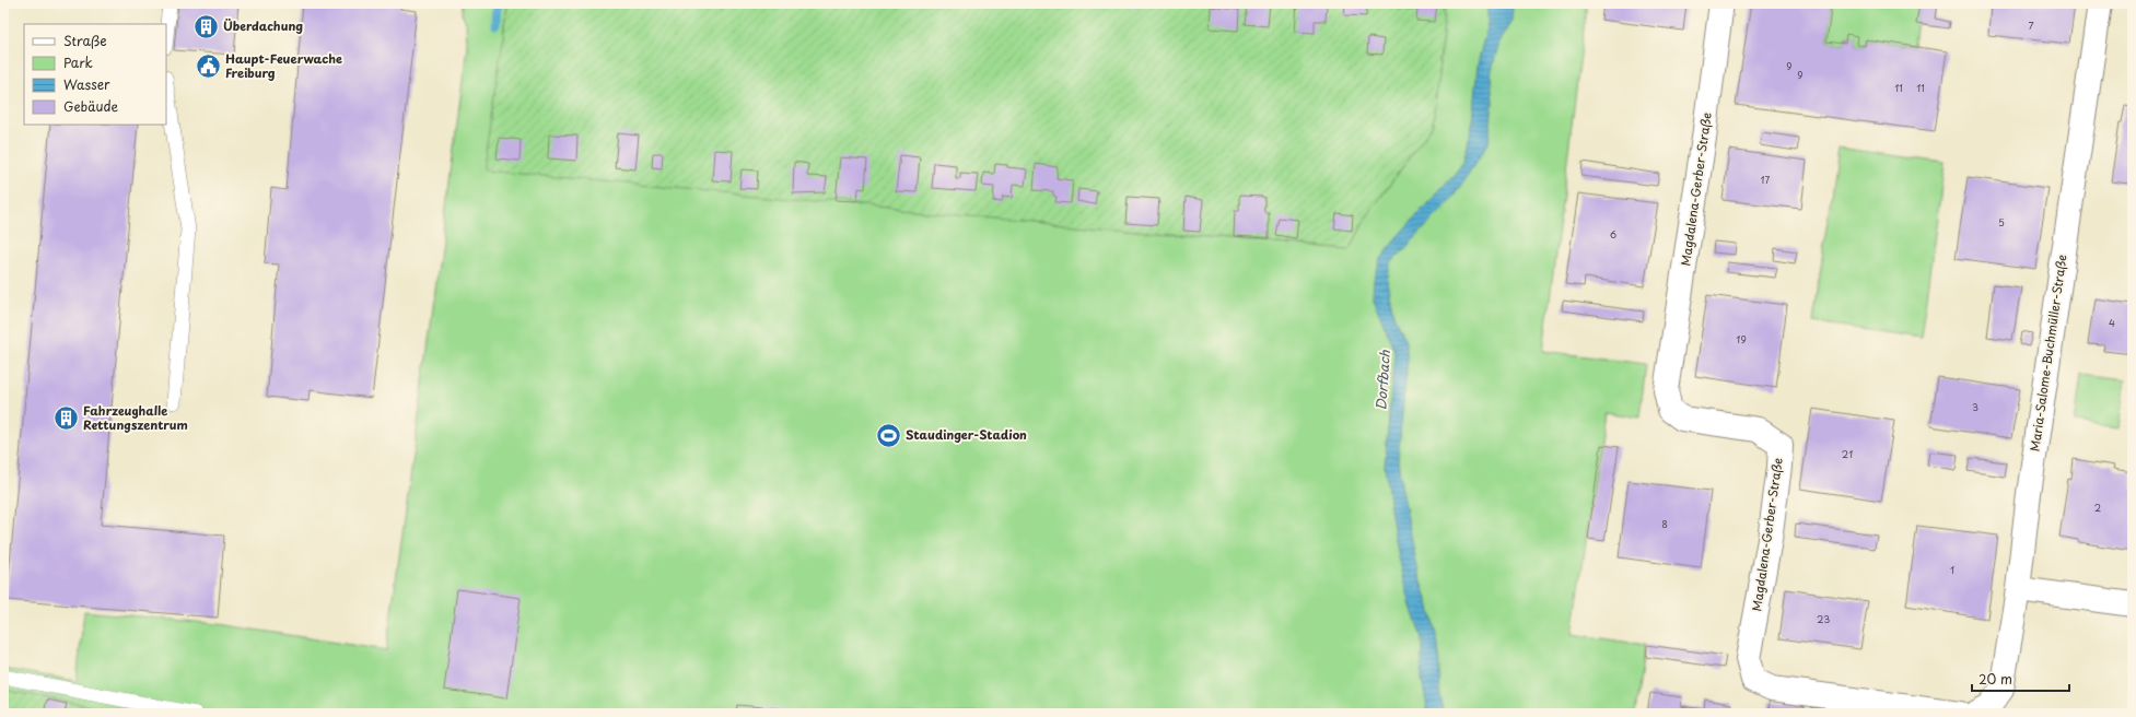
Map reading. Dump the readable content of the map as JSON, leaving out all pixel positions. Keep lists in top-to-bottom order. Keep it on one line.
{"streets":{"street":["Magdalena-Gerber-Straße","Maria-Salome-Buchmüller-Straße"]},"water":["Dorfbach"],"places":{"building":["Überdachung","Fahrzeughalle Rettungszentrum"],"public building":["Haupt-Feuerwache Freiburg"],"sports":["Staudinger-Stadion"]},"house_numbers":["7","9","9","11","11","17","5","6","4","19","3","21","2","8","1","23"],"legend":["Straße","Park","Wasser","Gebäude"],"scale_bar":"20 m"}
